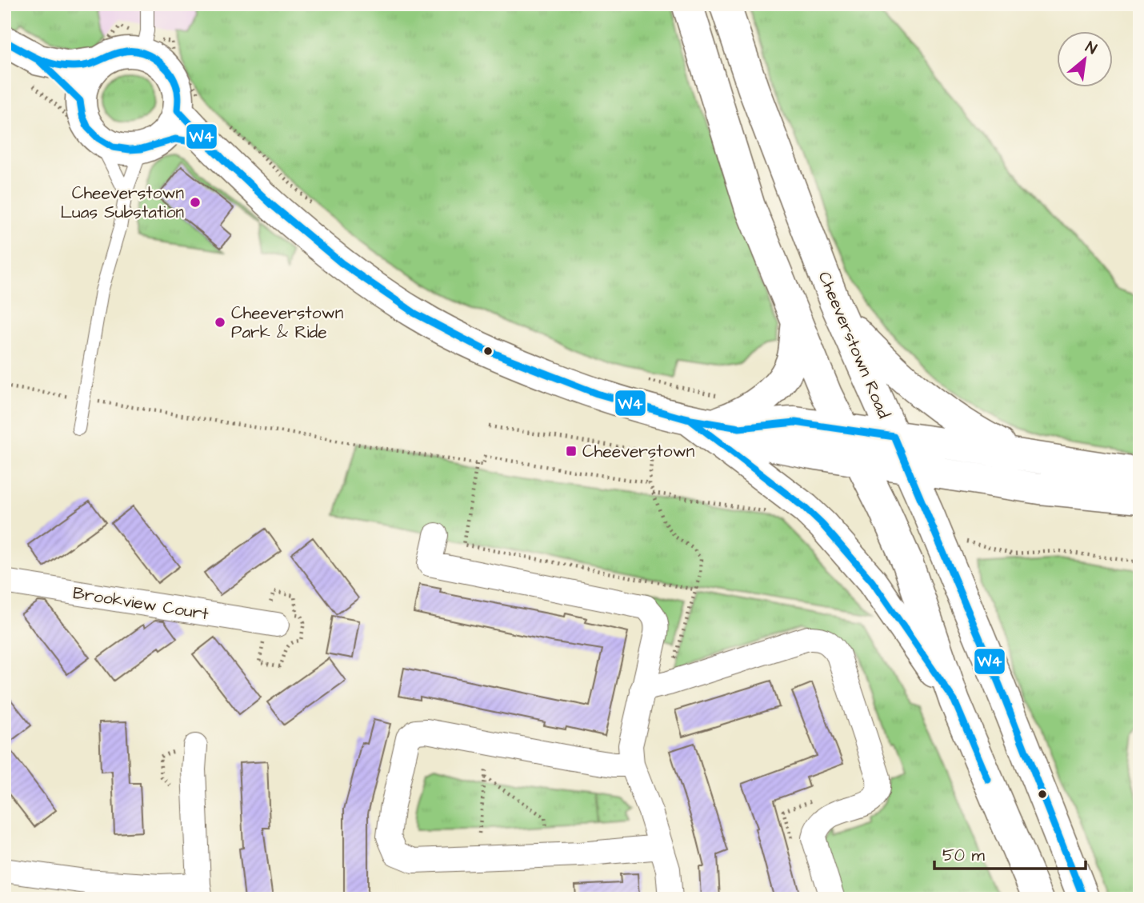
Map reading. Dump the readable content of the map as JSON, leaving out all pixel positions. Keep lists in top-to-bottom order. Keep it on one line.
{"streets":{"main road":["Cheeverstown Road"],"street":["Brookview Court"]},"places":{"other":["Cheeverstown Luas Substation","Cheeverstown Park & Ride"],"transit":["Cheeverstown"]},"lines":["transit line W4"],"scale_bar":"50 m","north":"top right"}
